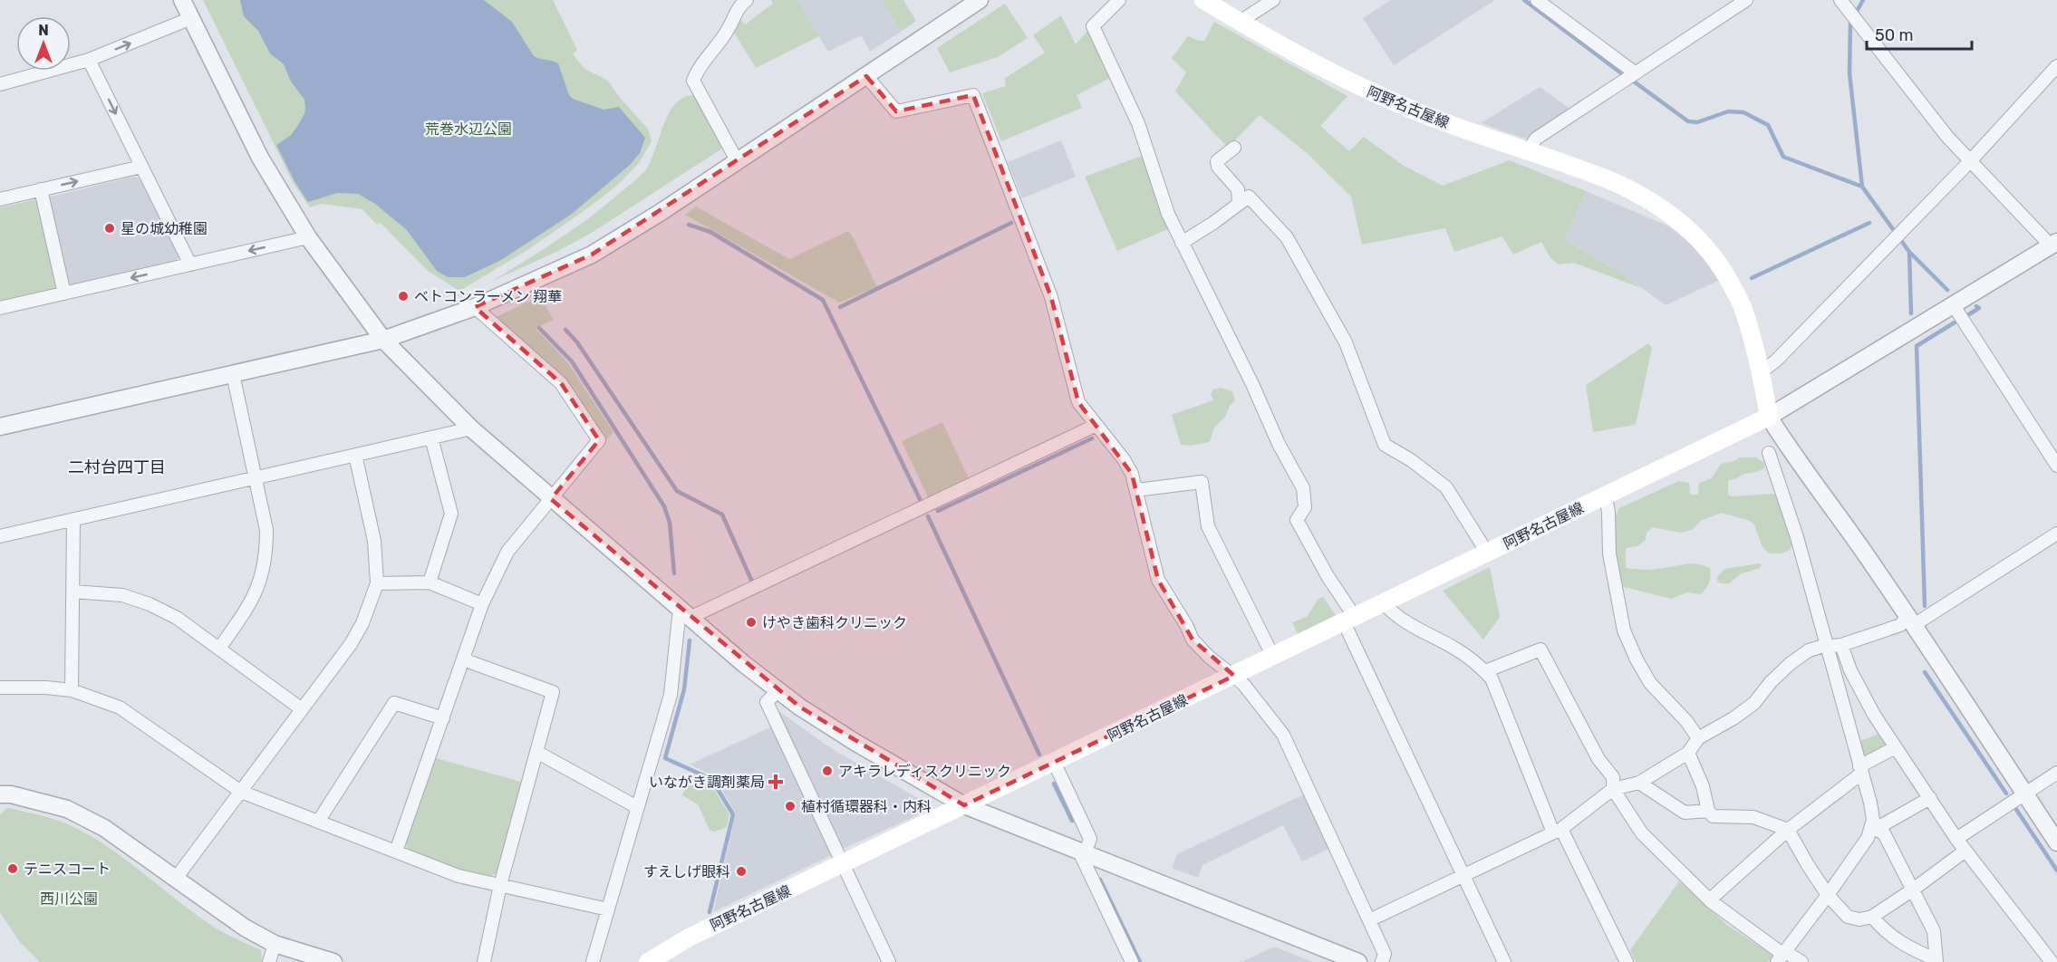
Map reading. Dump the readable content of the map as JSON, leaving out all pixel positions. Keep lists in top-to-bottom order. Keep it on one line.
{"streets":{"main road":["阿野名古屋線"]},"districts":["二村台四丁目"],"parks":["荒巻水辺公園","西川公園"],"places":{"other":["星の城幼稚園","ベトコンラーメン 翔華","けやき歯科クリニック","アキラレディスクリニック","植村循環器科・内科","テニスコート","すえしげ眼科"],"health":["いながき調剤薬局"]},"scale_bar":"50 m","north":"top"}
